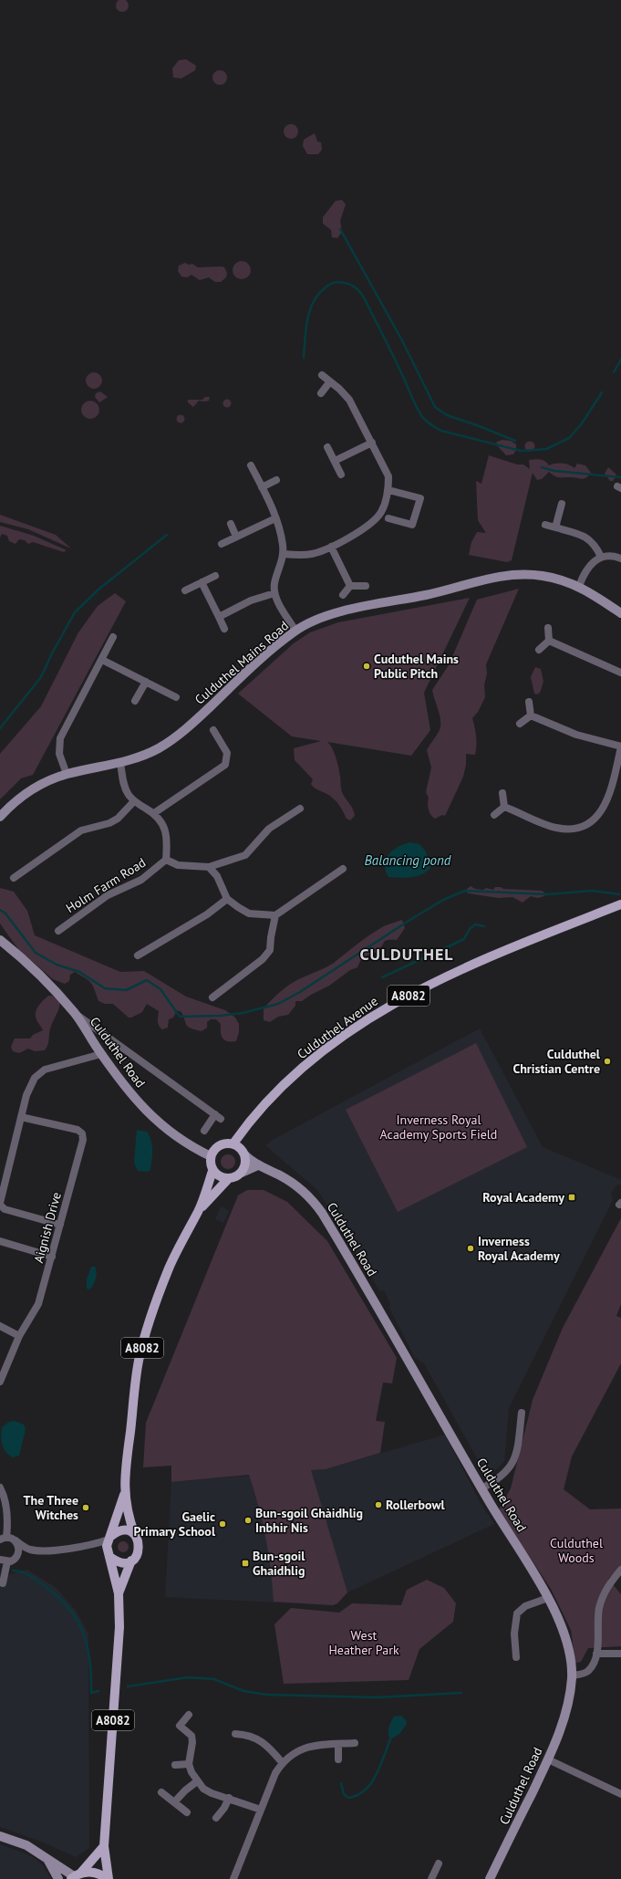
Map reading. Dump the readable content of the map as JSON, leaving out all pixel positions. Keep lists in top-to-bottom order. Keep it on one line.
{"streets":{"main road":["Culduthel Mains Road","A8082","Culduthel Avenue","Culduthel Road"],"street":["Holm Farm Road","Aignish Drive"]},"crossings":[["A8082","Culduthel Avenue"],["A8082","Culduthel Road"],["Culduthel Avenue","Culduthel Road"]],"districts":["CULDUTHEL"],"water":["Balancing pond"],"parks":["Inverness Royal Academy Sports Field","Culduthel Woods","West Heather Park"],"places":{"other":["Cuduthel Mains Public Pitch","Culduthel Christian Centre","Inverness Royal Academy","Rollerbowl","The Three Witches","Bun-sgoil Ghàidhlig Inbhir Nis","Gaelic Primary School"],"transit":["Royal Academy","Bun-sgoil Ghaidhlig"]}}
